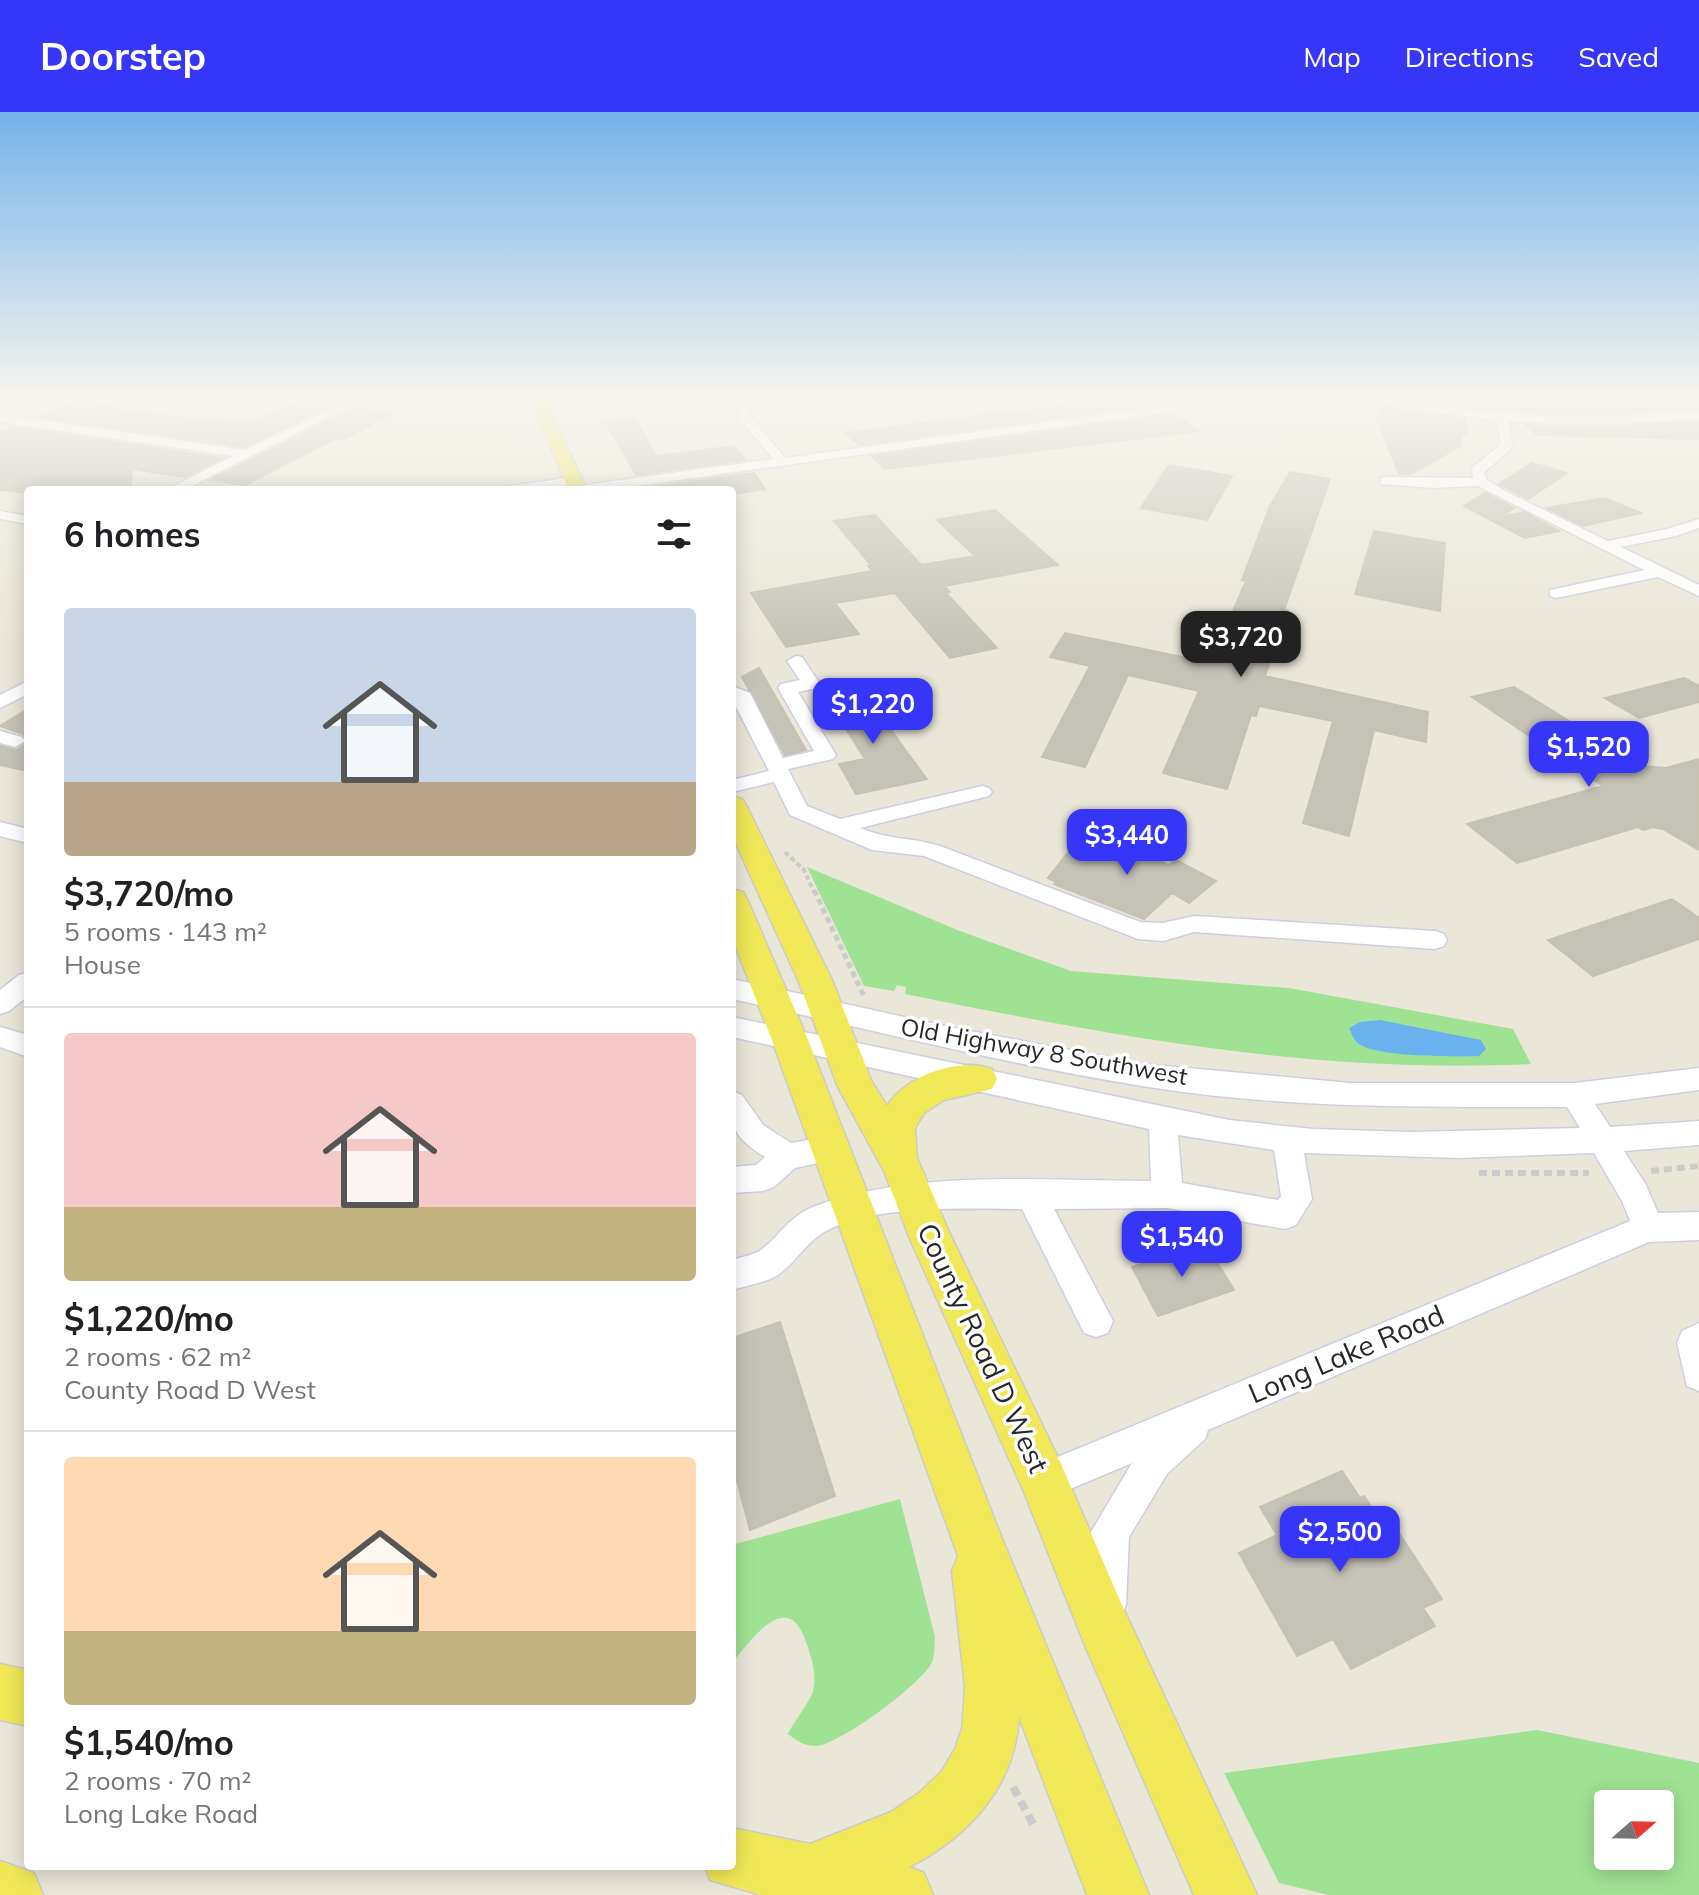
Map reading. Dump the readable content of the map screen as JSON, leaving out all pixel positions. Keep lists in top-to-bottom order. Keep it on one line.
{"streets":{"main road":["County Road D West"],"street":["Old Highway 8 Southwest","Long Lake Road"]},"crossings":[["Old Highway 8 Southwest","County Road D West"],["County Road D West","Long Lake Road"]],"north":"right","page":{"header":"Doorstep","nav":["Map","Directions","Saved"],"heading":"6 homes","list":[{"name":"$3,720/mo","note":"5 rooms · 143 m² · House"},{"name":"$1,220/mo","note":"2 rooms · 62 m² · County Road D West"},{"name":"$1,540/mo","note":"2 rooms · 70 m² · Long Lake Road"}],"price":["$3,720","$1,220","$1,520","$3,440","$1,540","$2,500"]}}
